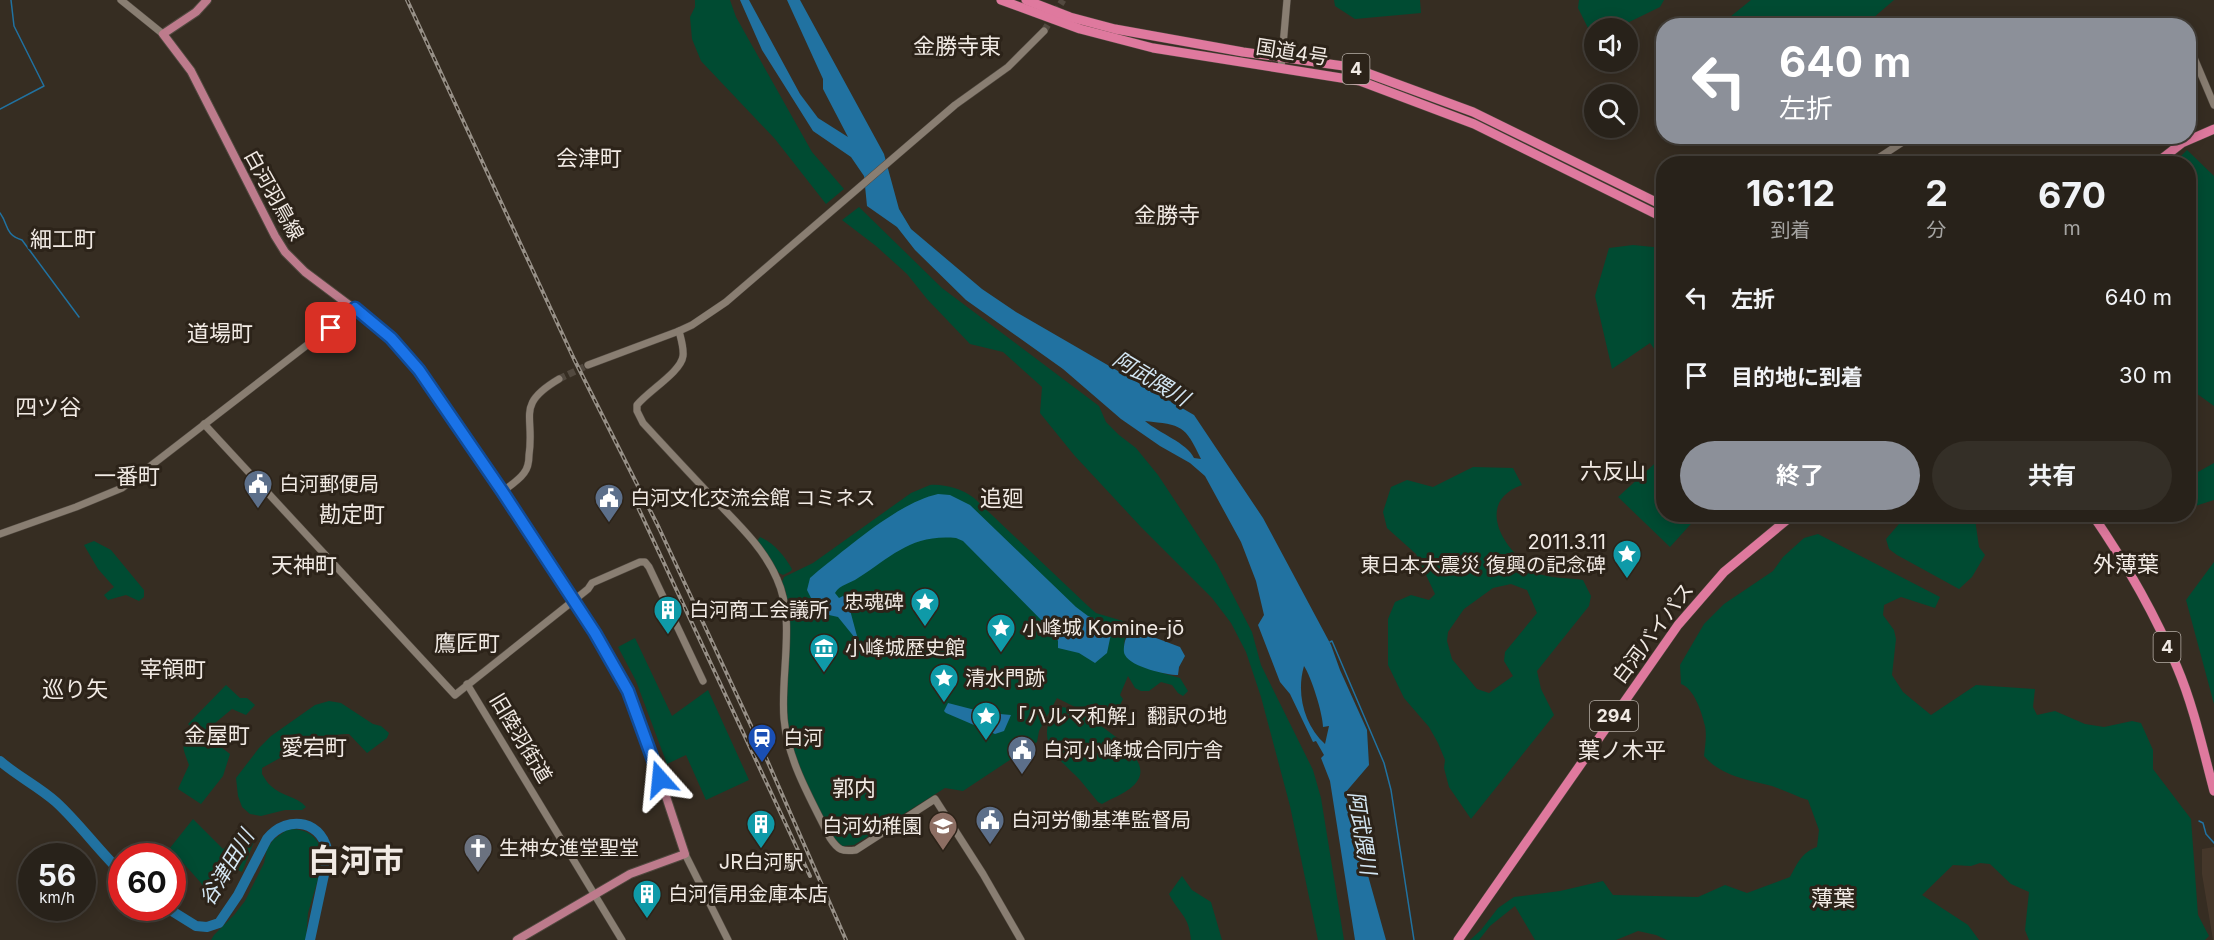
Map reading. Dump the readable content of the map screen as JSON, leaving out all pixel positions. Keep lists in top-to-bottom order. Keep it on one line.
{"streets":{"highway":["国道4号","4","白河バイパス","294"],"main road":["白河羽鳥線"],"street":["旧陸羽街道"]},"districts":["金勝寺東","会津町","金勝寺","細工町","道場町","四ツ谷","六反山","一番町","追廻","勘定町","外薄葉","天神町","鷹匠町","宰領町","巡り矢","金屋町","愛宕町","葉ノ木平","郭内","白河市","薄葉"],"water":["阿武隈川","谷津田川"],"places":{"public building":["白河郵便局","白河文化交流会館 コミネス","白河小峰城合同庁舎","白河労働基準監督局"],"place":["2011.3.11 東日本大震災 復興の記念碑","忠魂碑","小峰城 Komine-jō","清水門跡","「ハルマ和解」翻訳の地"],"building":["白河商工会議所","JR白河駅","白河信用金庫本店"],"museum":["小峰城歴史館"],"station":["白河"],"school or university":["白河幼稚園"],"church":["生神女進堂聖堂"]},"page":{"turn":["640 m","左折"],"eta":["16:12","到着","2","分","670","m"],"list":[{"name":"左折","value":"640 m"},{"name":"目的地に到着","value":"30 m"}],"buttons":["終了","共有"],"speed":"56 km/h","limit":"60"}}
